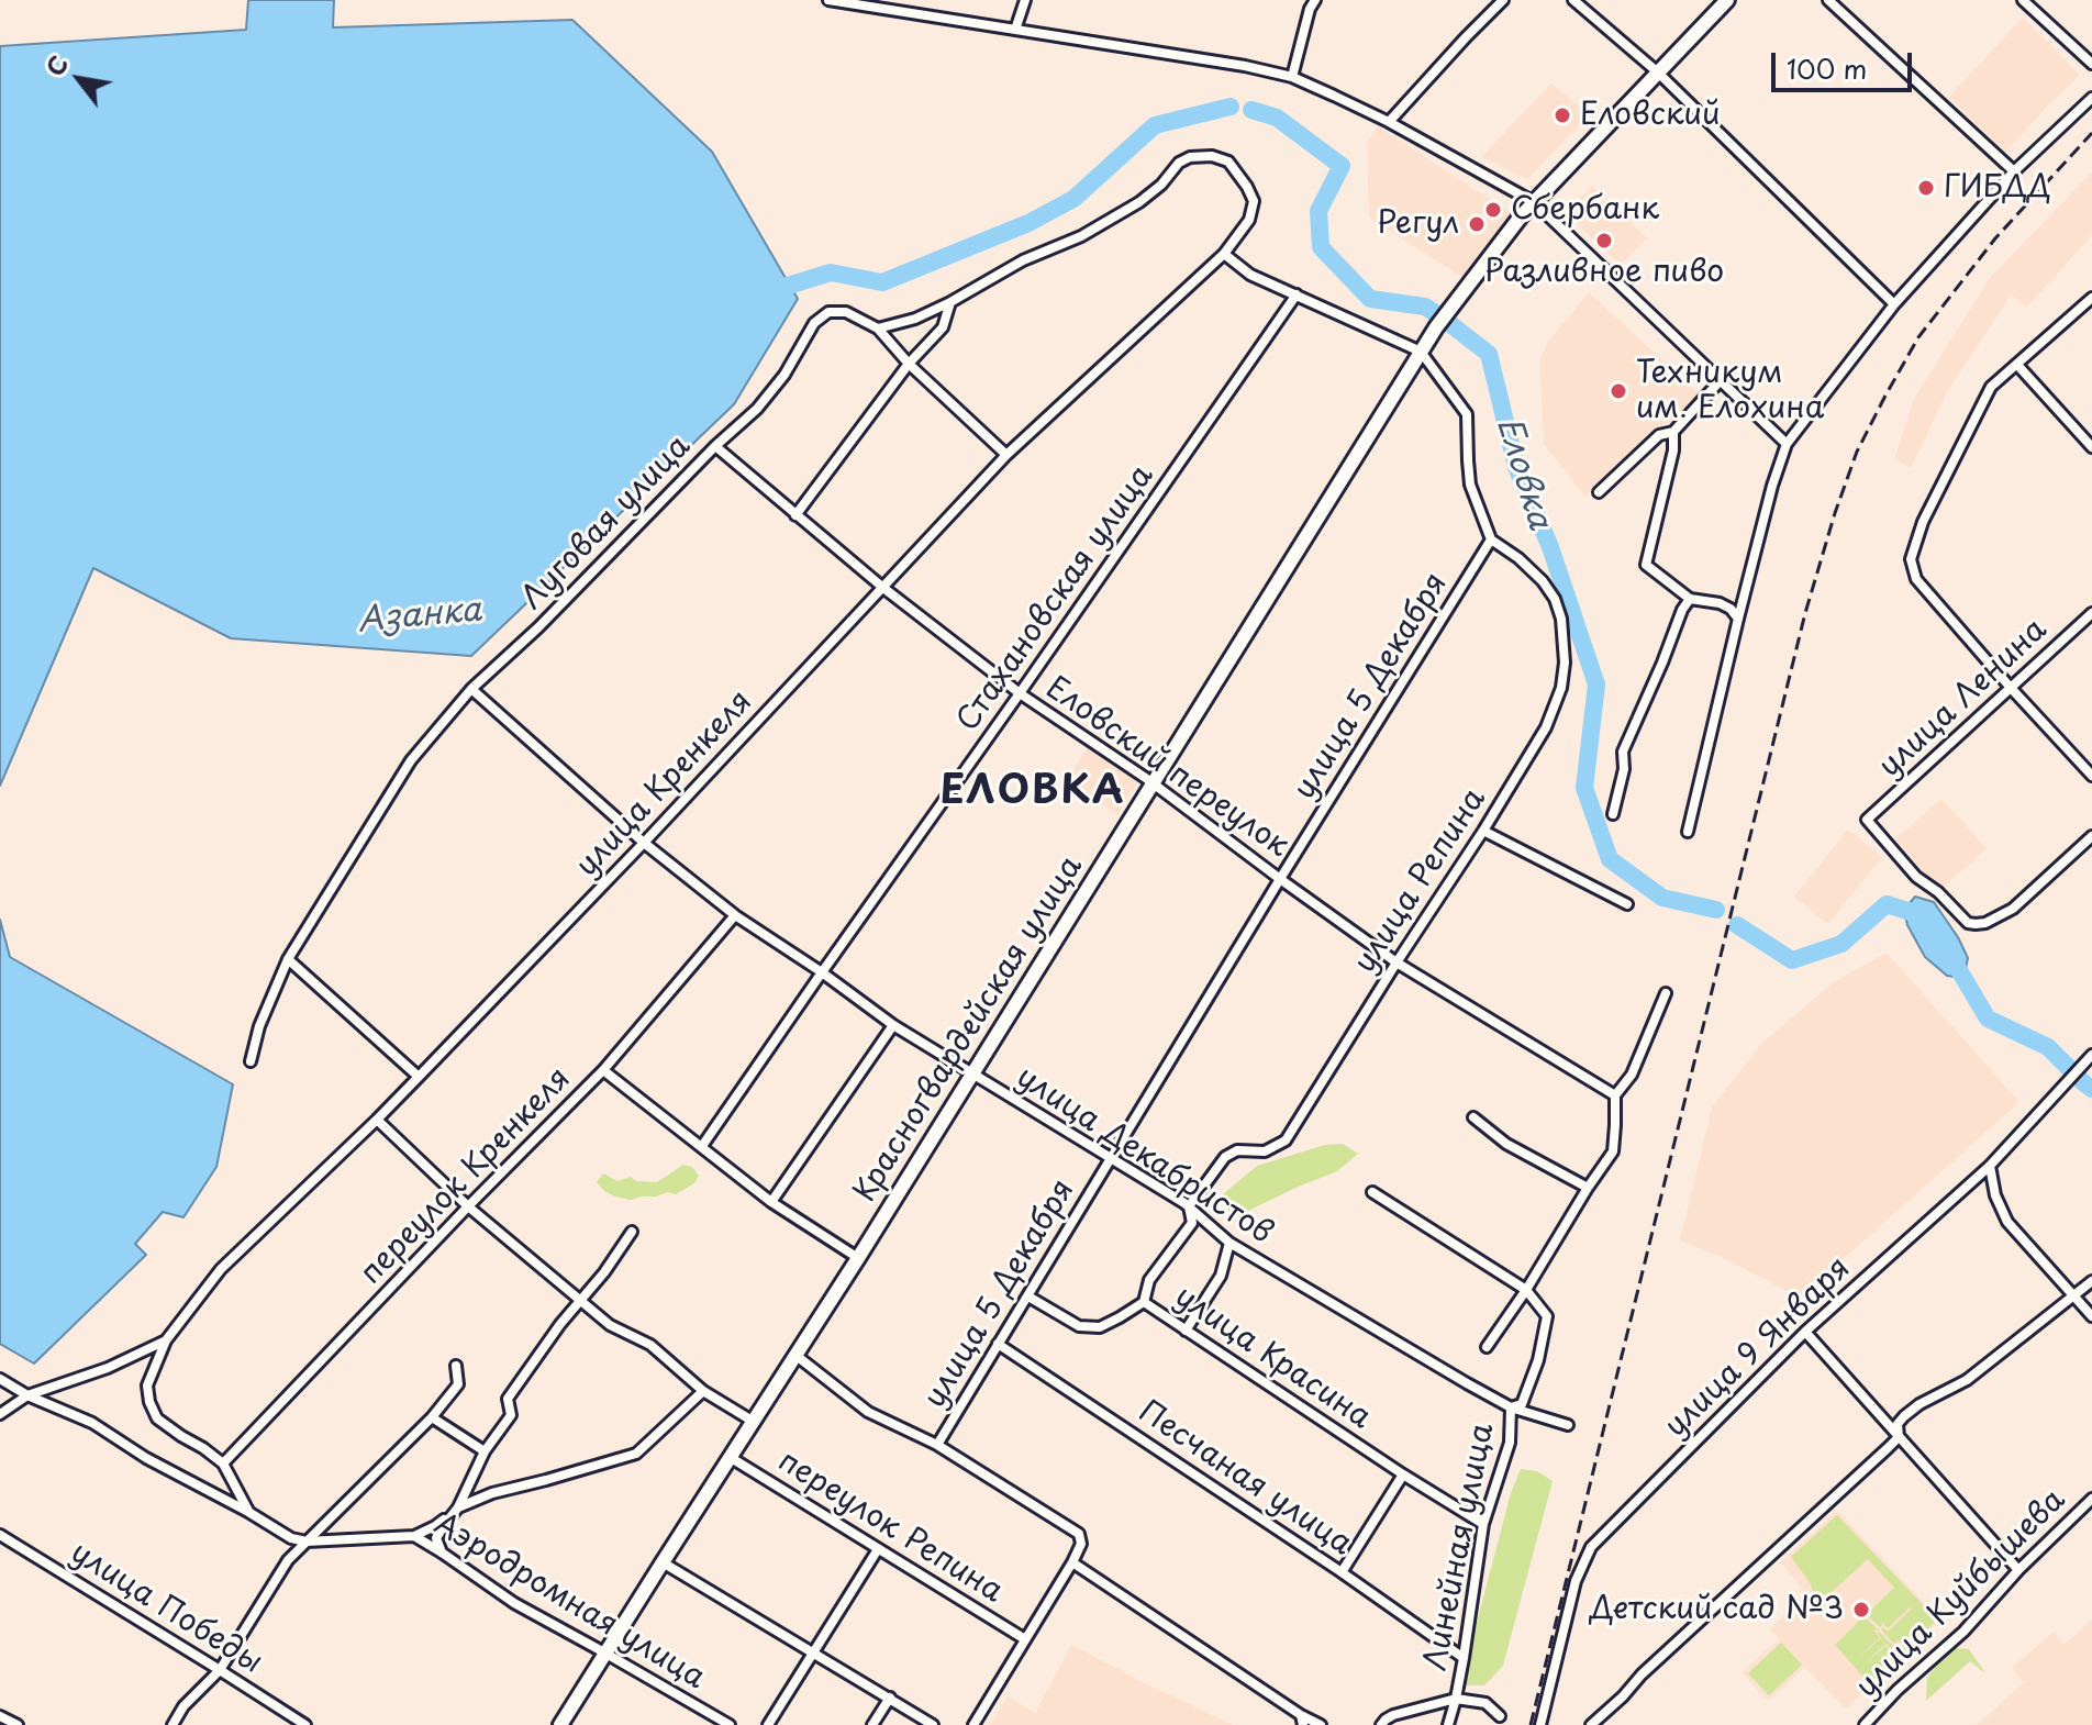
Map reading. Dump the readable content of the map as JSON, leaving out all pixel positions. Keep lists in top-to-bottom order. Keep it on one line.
{"streets":{"main road":["Красногвардейская улица"],"street":["Луговая улица","Стахановская улица","улица 5 Декабря","улица Ленина","Еловский переулок","улица Кренкеля","улица Репина","улица Декабристов","переулок Кренкеля","улица 9 Января","улица Красина","Песчаная улица","переулок Репина","Линейная улица","улица Куйбышева","Аэродромная улица","улица Победы"]},"crossings":[["Луговая улица","Еловский переулок"],["Луговая улица","улица Декабристов"],["Стахановская улица","Еловский переулок"],["Стахановская улица","улица Декабристов"],["улица 5 Декабря","Еловский переулок"],["улица 5 Декабря","улица Репина"],["улица 5 Декабря","улица Декабристов"],["улица 5 Декабря","улица Красина"],["улица 5 Декабря","Песчаная улица"],["Еловский переулок","улица Кренкеля"],["Еловский переулок","улица Репина"],["Еловский переулок","Красногвардейская улица"],["улица Кренкеля","улица Декабристов"],["улица Кренкеля","Аэродромная улица"],["улица Репина","улица Декабристов"],["Красногвардейская улица","улица Декабристов"],["Красногвардейская улица","переулок Репина"],["Красногвардейская улица","Аэродромная улица"],["улица Декабристов","переулок Кренкеля"],["улица Декабристов","Линейная улица"],["улица Красина","Линейная улица"],["Песчаная улица","Линейная улица"]],"districts":["ЕЛОВКА"],"water":["Еловка","Азанка"],"places":["Еловский","ГИБДД","Сбербанк","Регул","Разливное пиво","Техникум им. Елохина","Детский сад №3"],"scale_bar":"100 m","north":"top left"}
